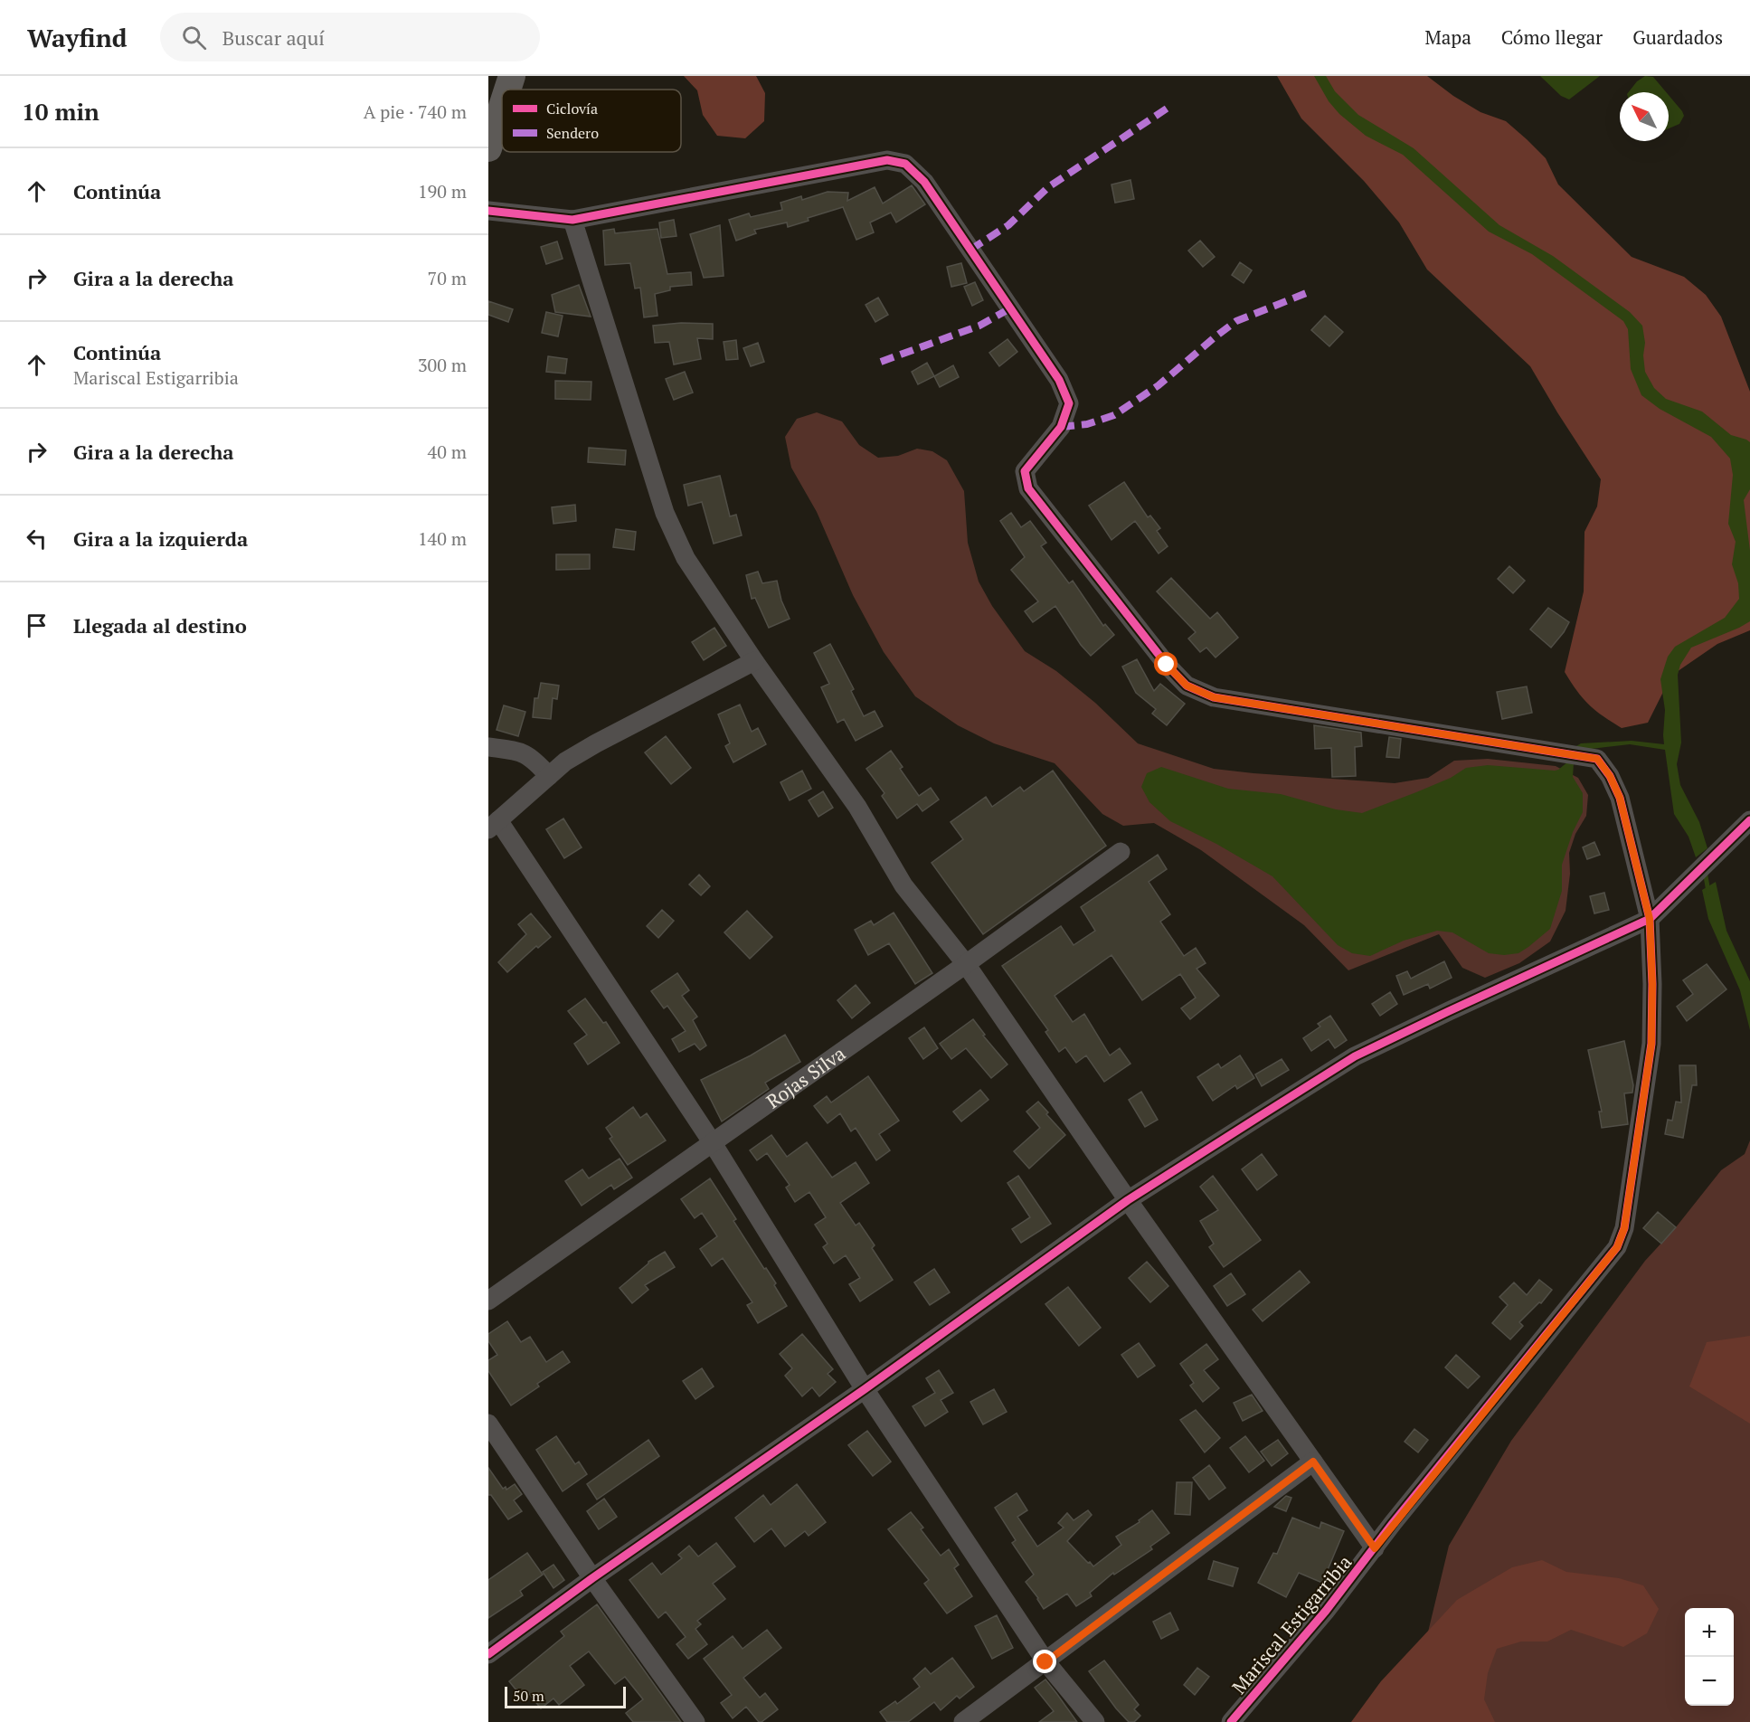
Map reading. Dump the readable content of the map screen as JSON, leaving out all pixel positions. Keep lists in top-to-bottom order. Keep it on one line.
{"streets":{"street":["Rojas Silva","Mariscal Estigarribia"]},"legend":["Ciclovía","Sendero"],"scale_bar":"50 m","north":"top left","page":{"header":"Wayfind","search":"Buscar aquí","nav":["Mapa","Cómo llegar","Guardados"],"heading":["10 min","A pie · 740 m"],"list":[["Continúa","190 m"],["Gira a la derecha","70 m"],["Continúa","Mariscal Estigarribia","300 m"],["Gira a la derecha","40 m"],["Gira a la izquierda","140 m"],"Llegada al destino"],"map_buttons":["+","−"],"scale":"50 m"}}
